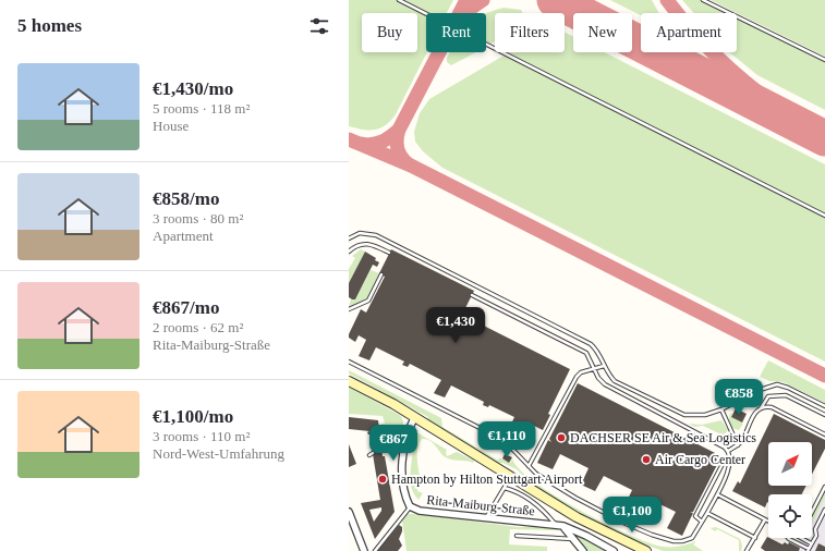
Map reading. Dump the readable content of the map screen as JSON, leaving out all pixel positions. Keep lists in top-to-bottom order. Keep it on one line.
{"streets":{"street":["Rita-Maiburg-Straße"]},"places":["DACHSER SE Air & Sea Logistics","Air Cargo Center","Hampton by Hilton Stuttgart Airport"],"north":"top right","page":{"heading":"5 homes","chip":["Buy","Rent","Filters","New","Apartment"],"list":[{"name":"€1,430/mo","note":"5 rooms · 118 m² · House"},{"name":"€858/mo","note":"3 rooms · 80 m² · Apartment"},{"name":"€867/mo","note":"2 rooms · 62 m² · Rita-Maiburg-Straße"},{"name":"€1,100/mo","note":"3 rooms · 110 m² · Nord-West-Umfahrung"}],"price":["€1,430","€858","€1,110","€867","€1,100"]}}
